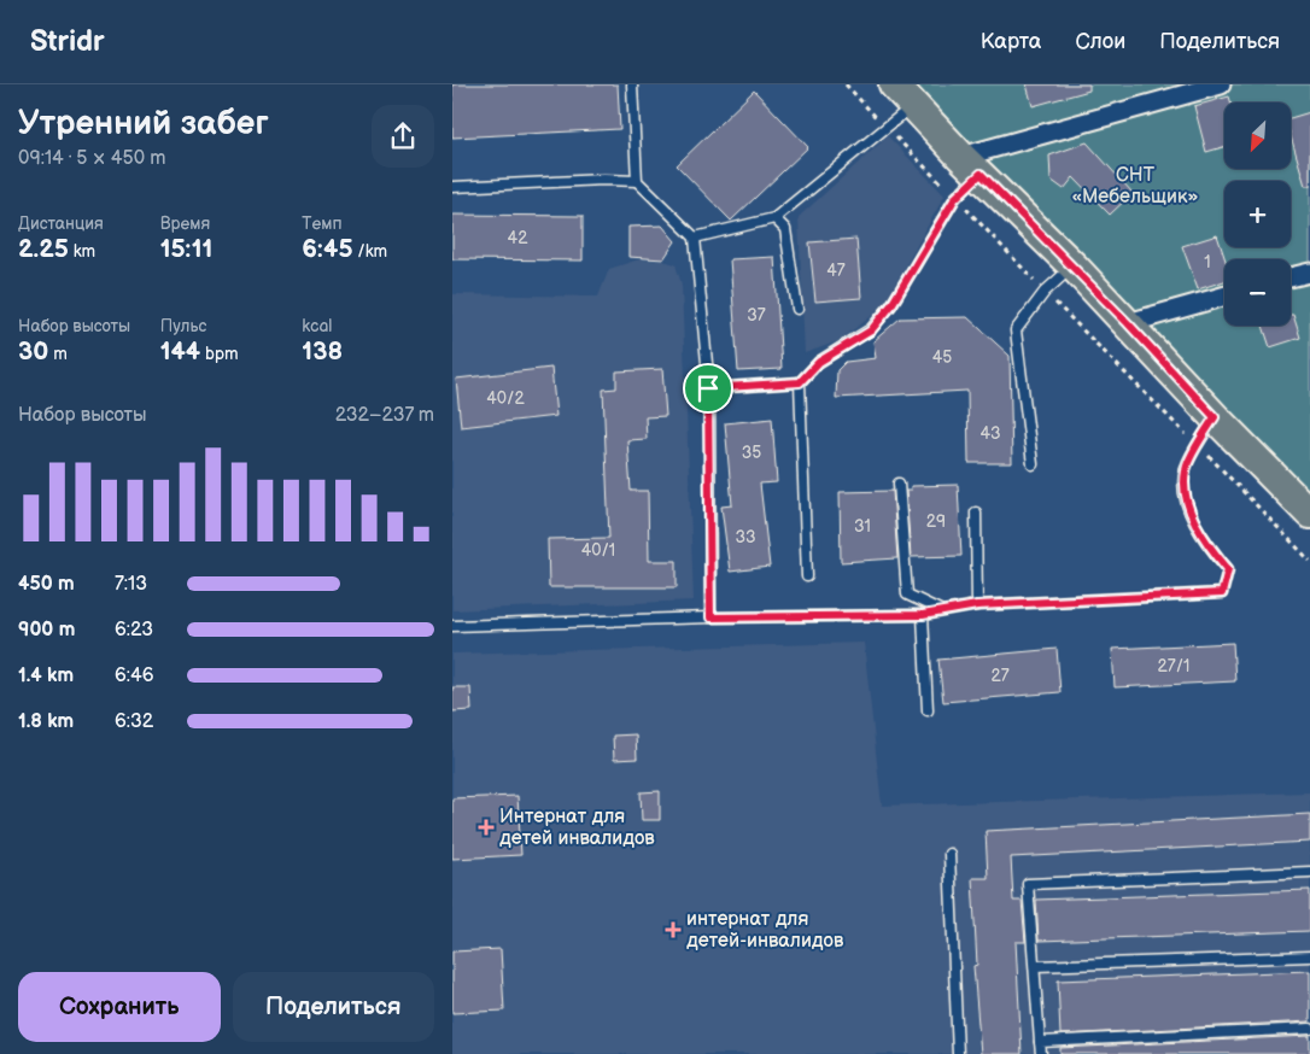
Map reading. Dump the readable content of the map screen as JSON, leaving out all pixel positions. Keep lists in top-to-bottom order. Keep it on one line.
{"parks":["СНТ «Мебельщик»"],"places":{"health":["Интернат для детей инвалидов","интернат для детей-инвалидов"]},"house_numbers":["42","1","47","37","45","40/2","43","35","29","31","33","40/1","27/1","27"],"north":"bottom left","page":{"header":"Stridr","nav":["Карта","Слои","Поделиться"],"heading":["Утренний забег","09:14 · 5 × 450 m"],"map_buttons":["+","−"],"stats":[["Дистанция","2.25 km"],["Время","15:11"],["Темп","6:45 /km"],["Набор высоты","30 m"],["Пульс","144 bpm"],["kcal","138"]],"chart":["Набор высоты","232–237 m"],"list":[{"name":"450 m","note":"7:13"},{"name":"900 m","note":"6:23"},{"name":"1.4 km","note":"6:46"},{"name":"1.8 km","note":"6:32"}],"buttons":["Сохранить","Поделиться"]}}
